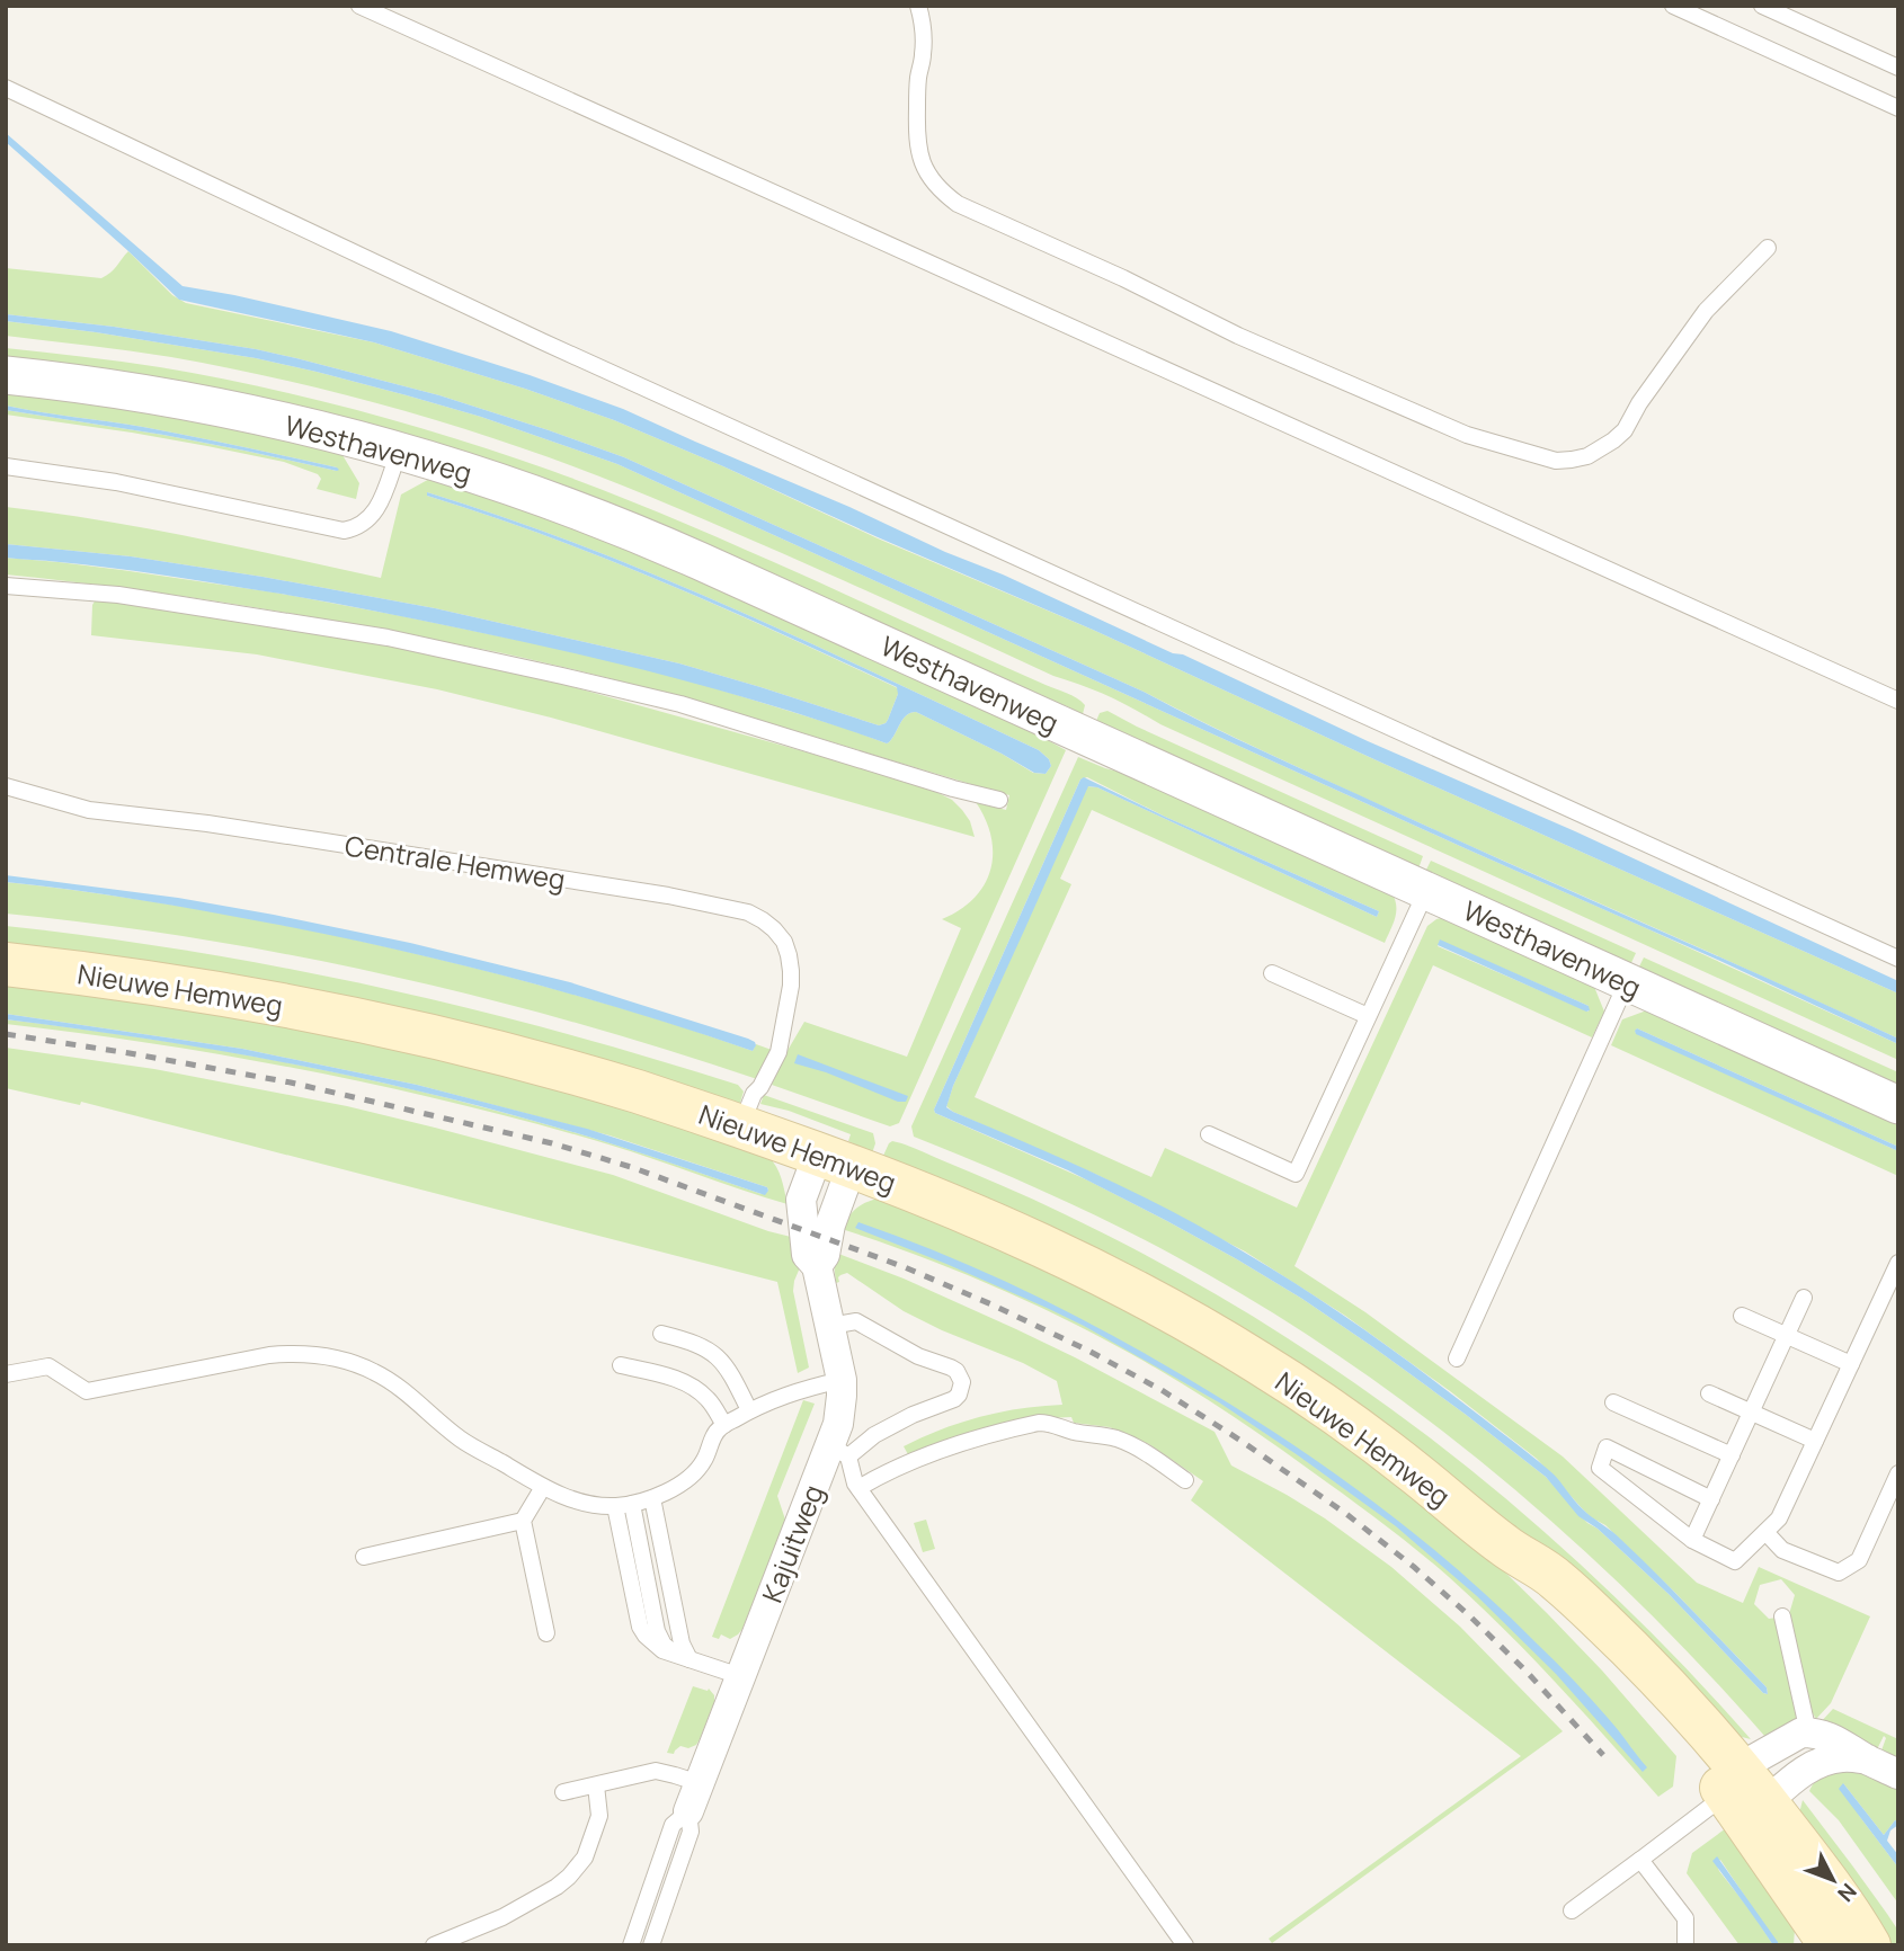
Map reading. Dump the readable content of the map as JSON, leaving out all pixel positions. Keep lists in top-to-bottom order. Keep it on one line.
{"streets":{"main road":["Nieuwe Hemweg"],"street":["Westhavenweg","Kajuitweg"],"lane":["Centrale Hemweg"]},"crossings":[["Centrale Hemweg","Nieuwe Hemweg"],["Nieuwe Hemweg","Kajuitweg"]],"north":"bottom right"}
